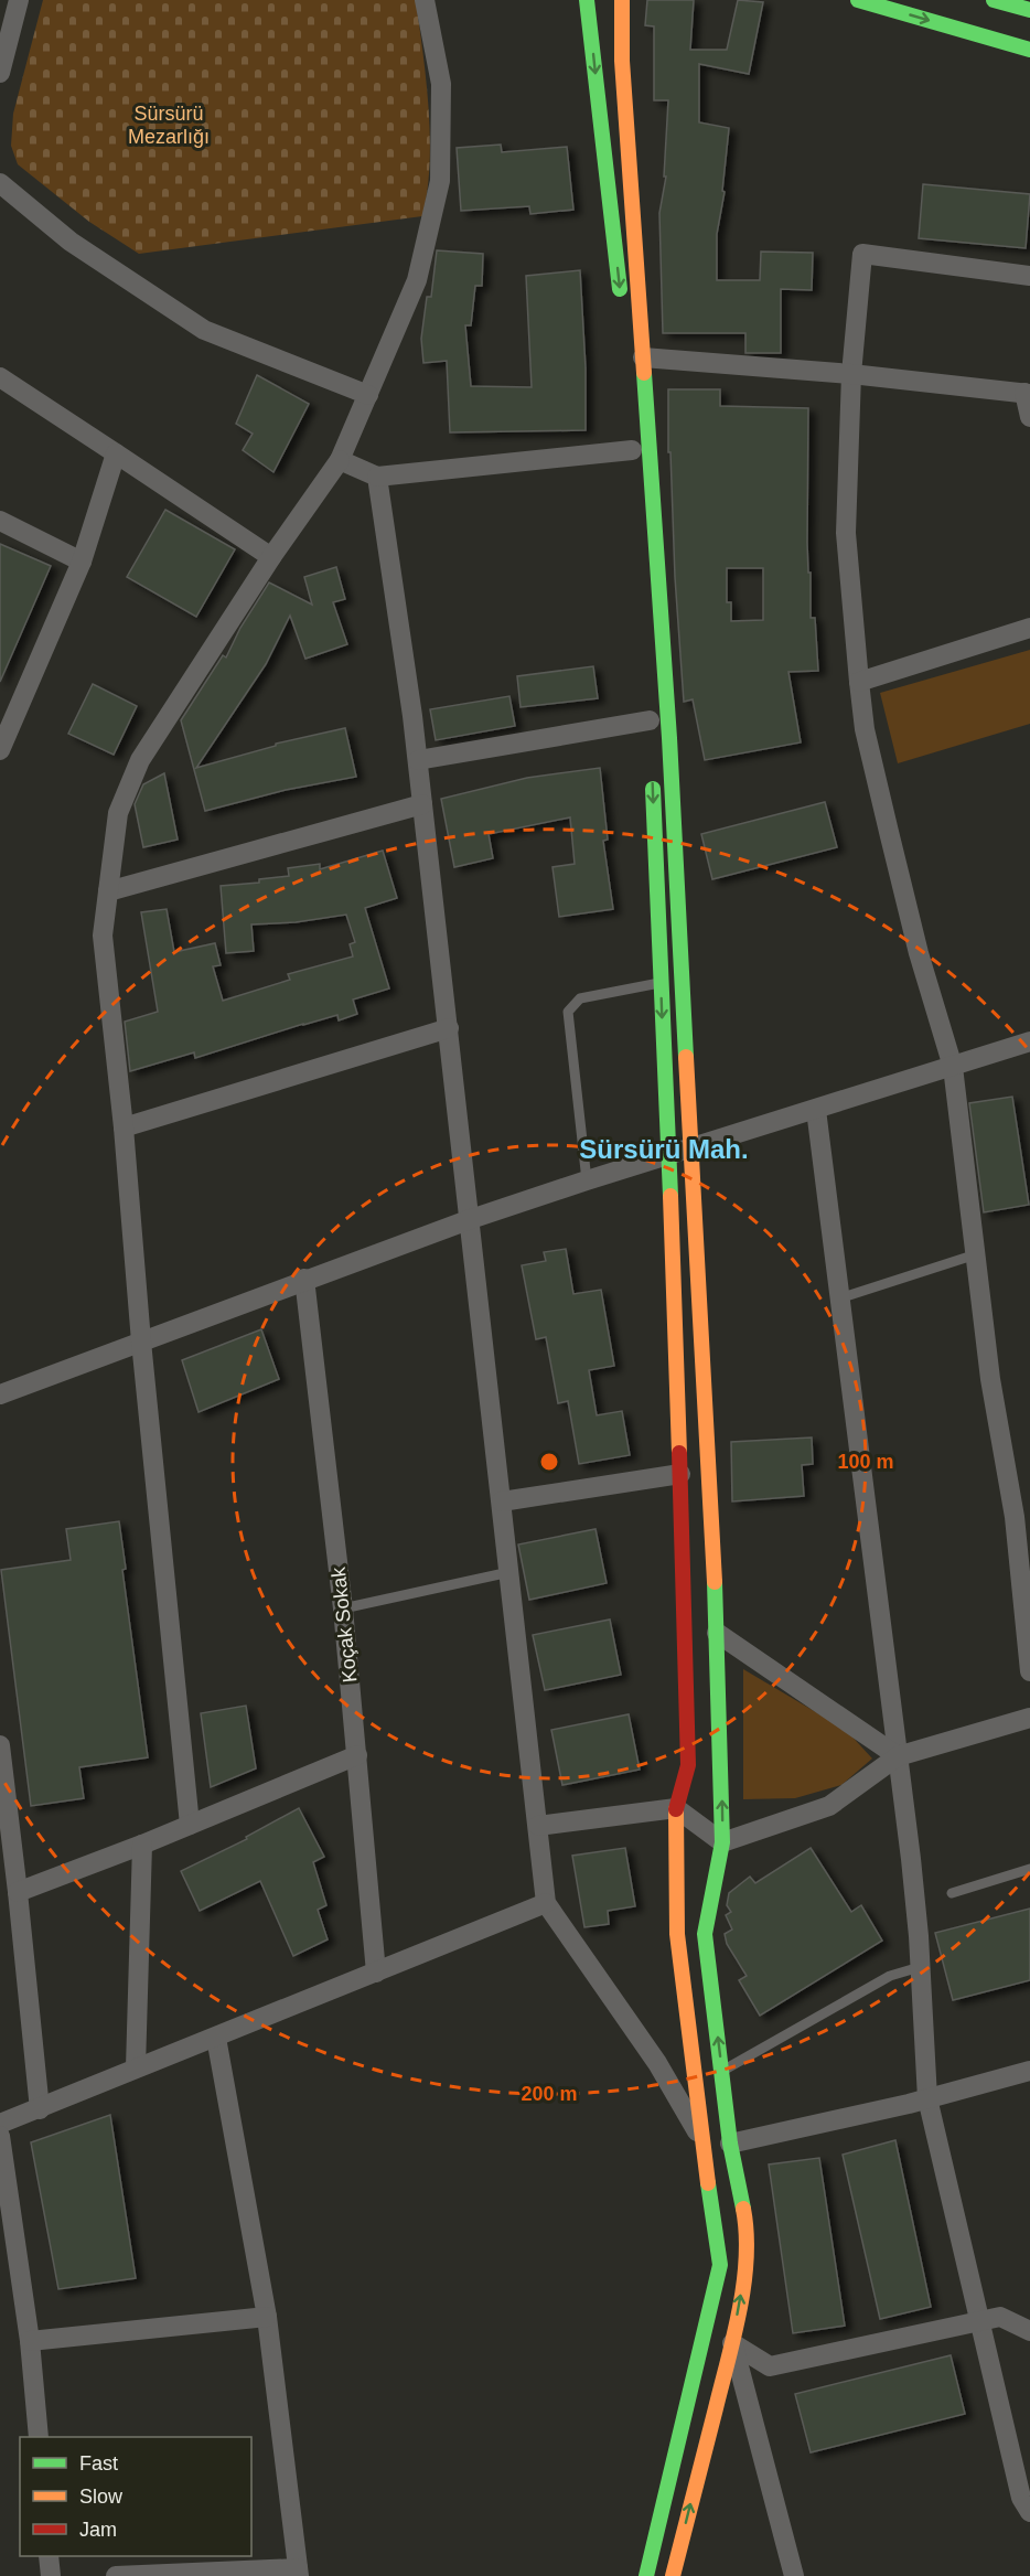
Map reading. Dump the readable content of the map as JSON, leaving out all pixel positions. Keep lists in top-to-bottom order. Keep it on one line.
{"streets":{"street":["Koçak Sokak"]},"districts":["Sürsürü Mah."],"parks":["Sürsürü Mezarlığı"],"legend":["Fast","Slow","Jam"],"rings":["100 m","200 m"]}
